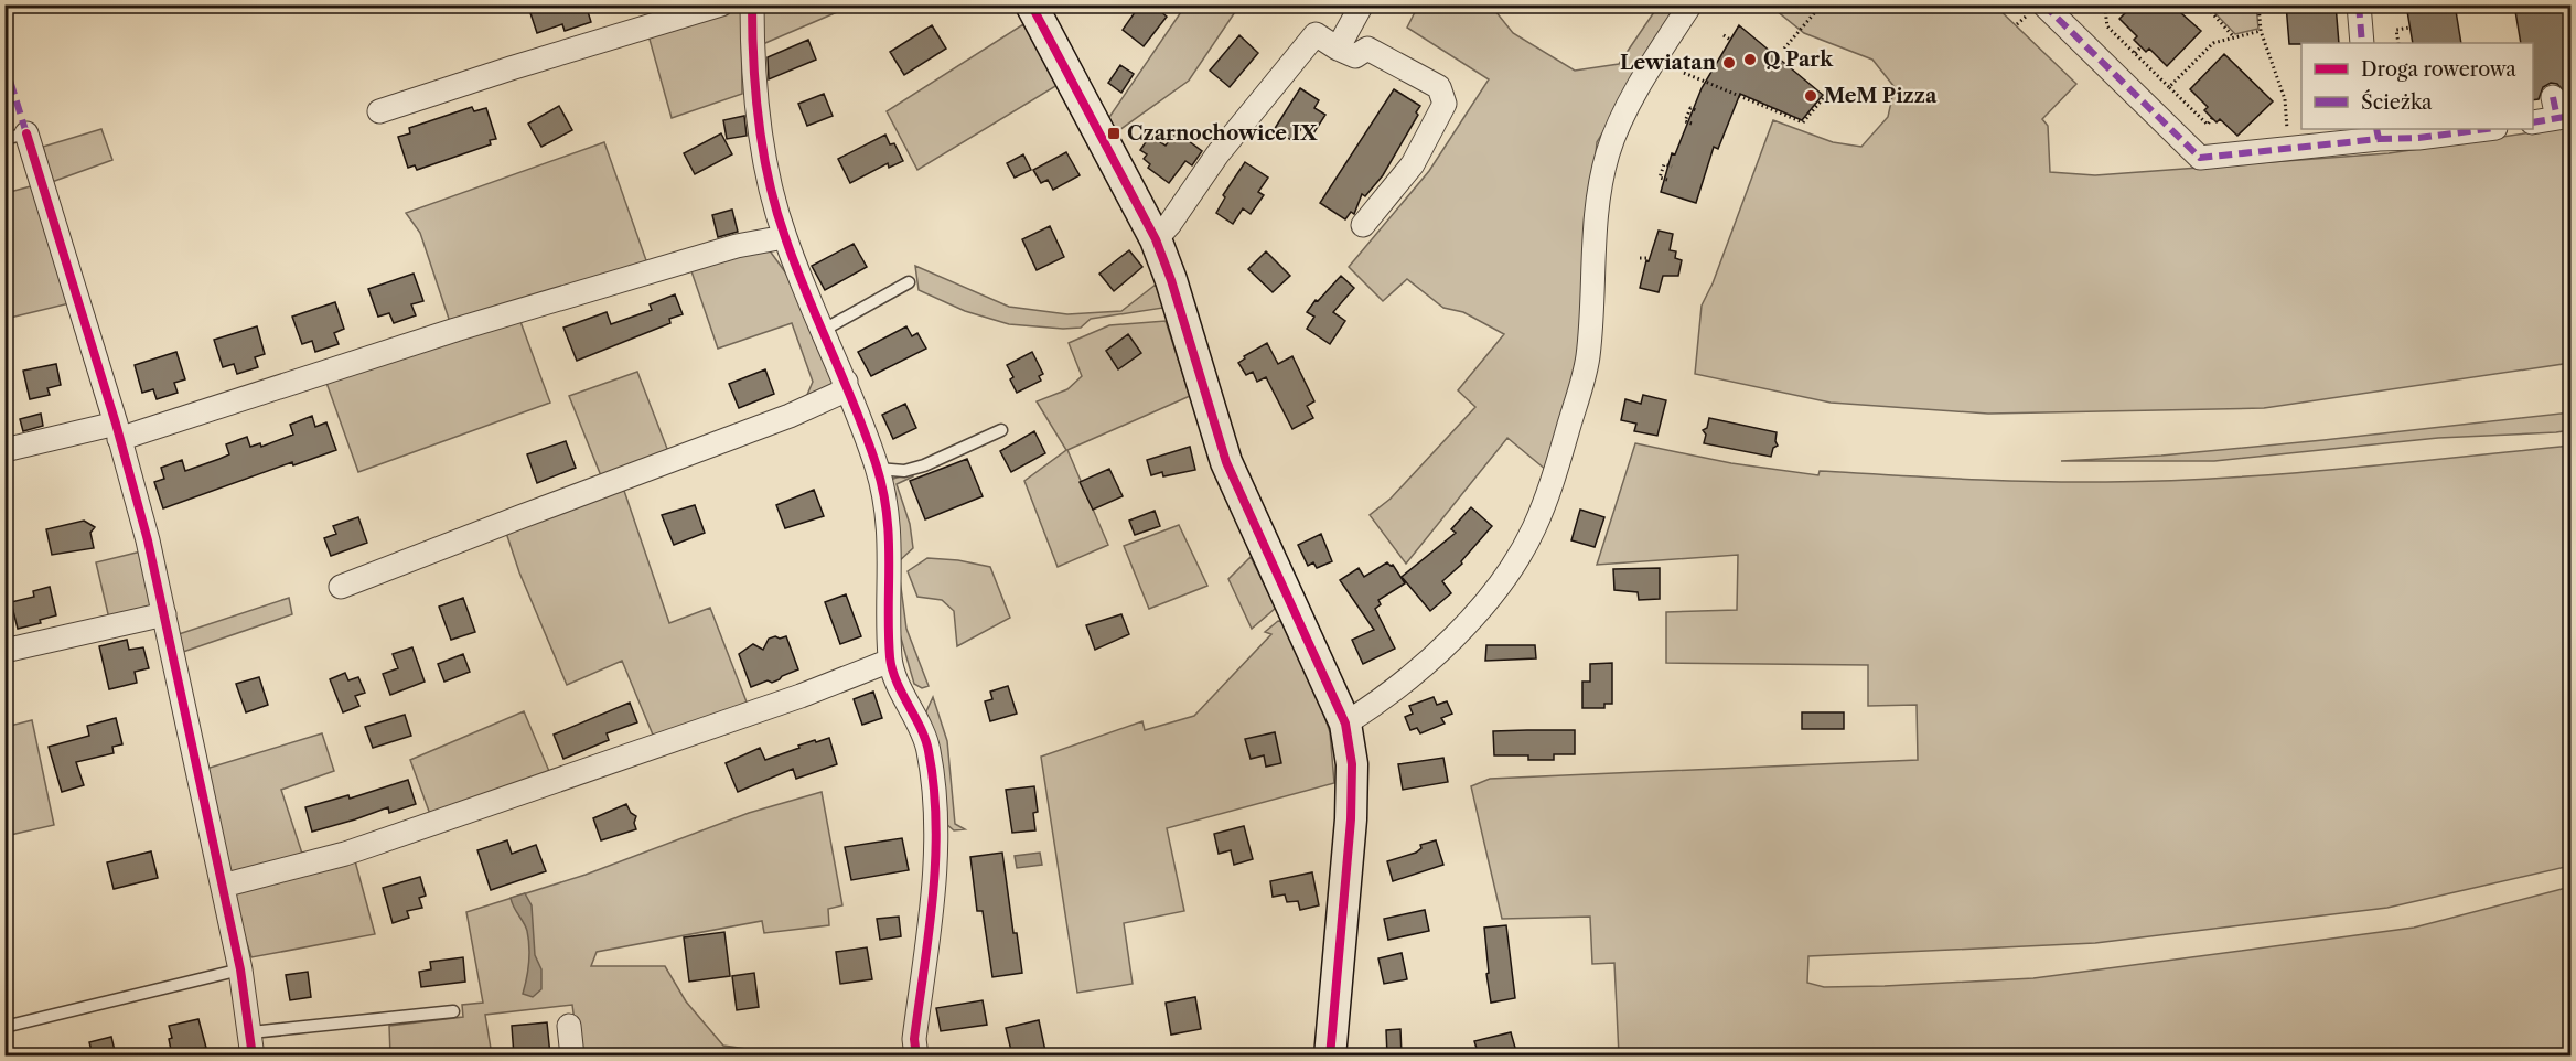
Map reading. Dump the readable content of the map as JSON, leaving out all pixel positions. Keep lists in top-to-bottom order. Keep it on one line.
{"places":{"other":["Q Park","Lewiatan","MeM Pizza"],"transit":["Czarnochowice IX"]},"legend":["Droga rowerowa","Ścieżka"]}
